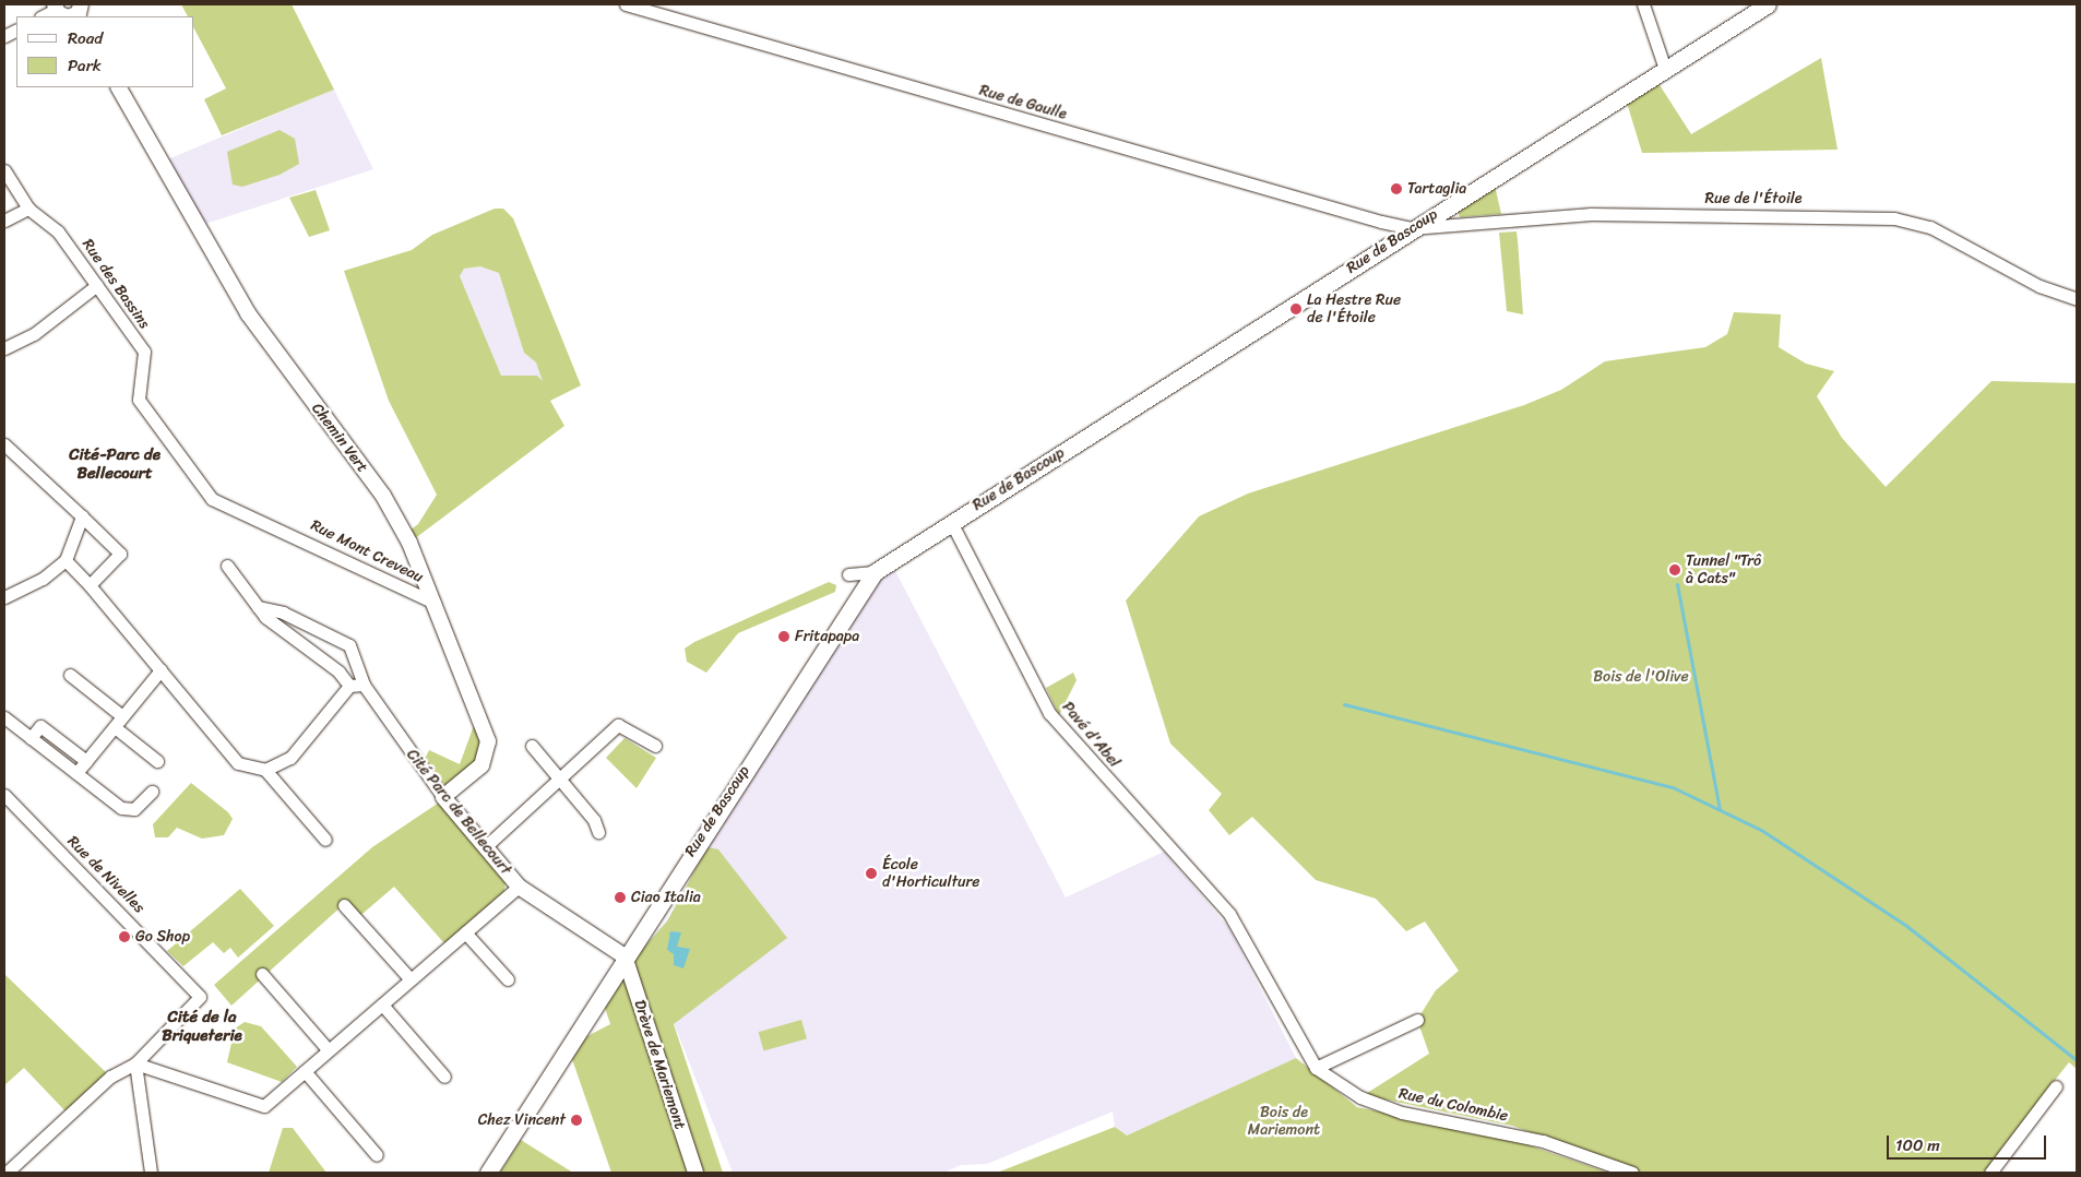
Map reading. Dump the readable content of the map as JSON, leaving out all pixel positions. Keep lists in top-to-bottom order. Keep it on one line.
{"streets":{"main road":["Rue de Bascoup"],"street":["Rue de Gaulle","Rue de l'Étoile","Rue des Bassins","Chemin Vert","Rue Mont Creveau","Pavé d'Abel","Cité Parc de Bellecourt","Rue de Nivelles","Drève de Mariemont","Rue du Colombie"]},"crossings":[["Rue de Gaulle","Rue de l'Étoile"],["Rue de Gaulle","Rue de Bascoup"],["Rue de l'Étoile","Rue de Bascoup"],["Rue de Bascoup","Pavé d'Abel"],["Rue de Bascoup","Cité Parc de Bellecourt"],["Rue de Bascoup","Drève de Mariemont"],["Rue des Bassins","Rue Mont Creveau"],["Chemin Vert","Rue Mont Creveau"],["Chemin Vert","Cité Parc de Bellecourt"],["Pavé d'Abel","Rue du Colombie"],["Cité Parc de Bellecourt","Rue de Nivelles"],["Cité Parc de Bellecourt","Drève de Mariemont"]],"districts":["Cité-Parc de Bellecourt","Cité de la Briqueterie"],"parks":["Bois de l'Olive","Bois de Mariemont"],"places":["Tartaglia","La Hestre Rue de l'Étoile","Tunnel \"Trô à Cats\"","Fritapapa","École d'Horticulture","Ciao Italia","Go Shop","Chez Vincent"],"legend":["Road","Park"],"scale_bar":"100 m"}
